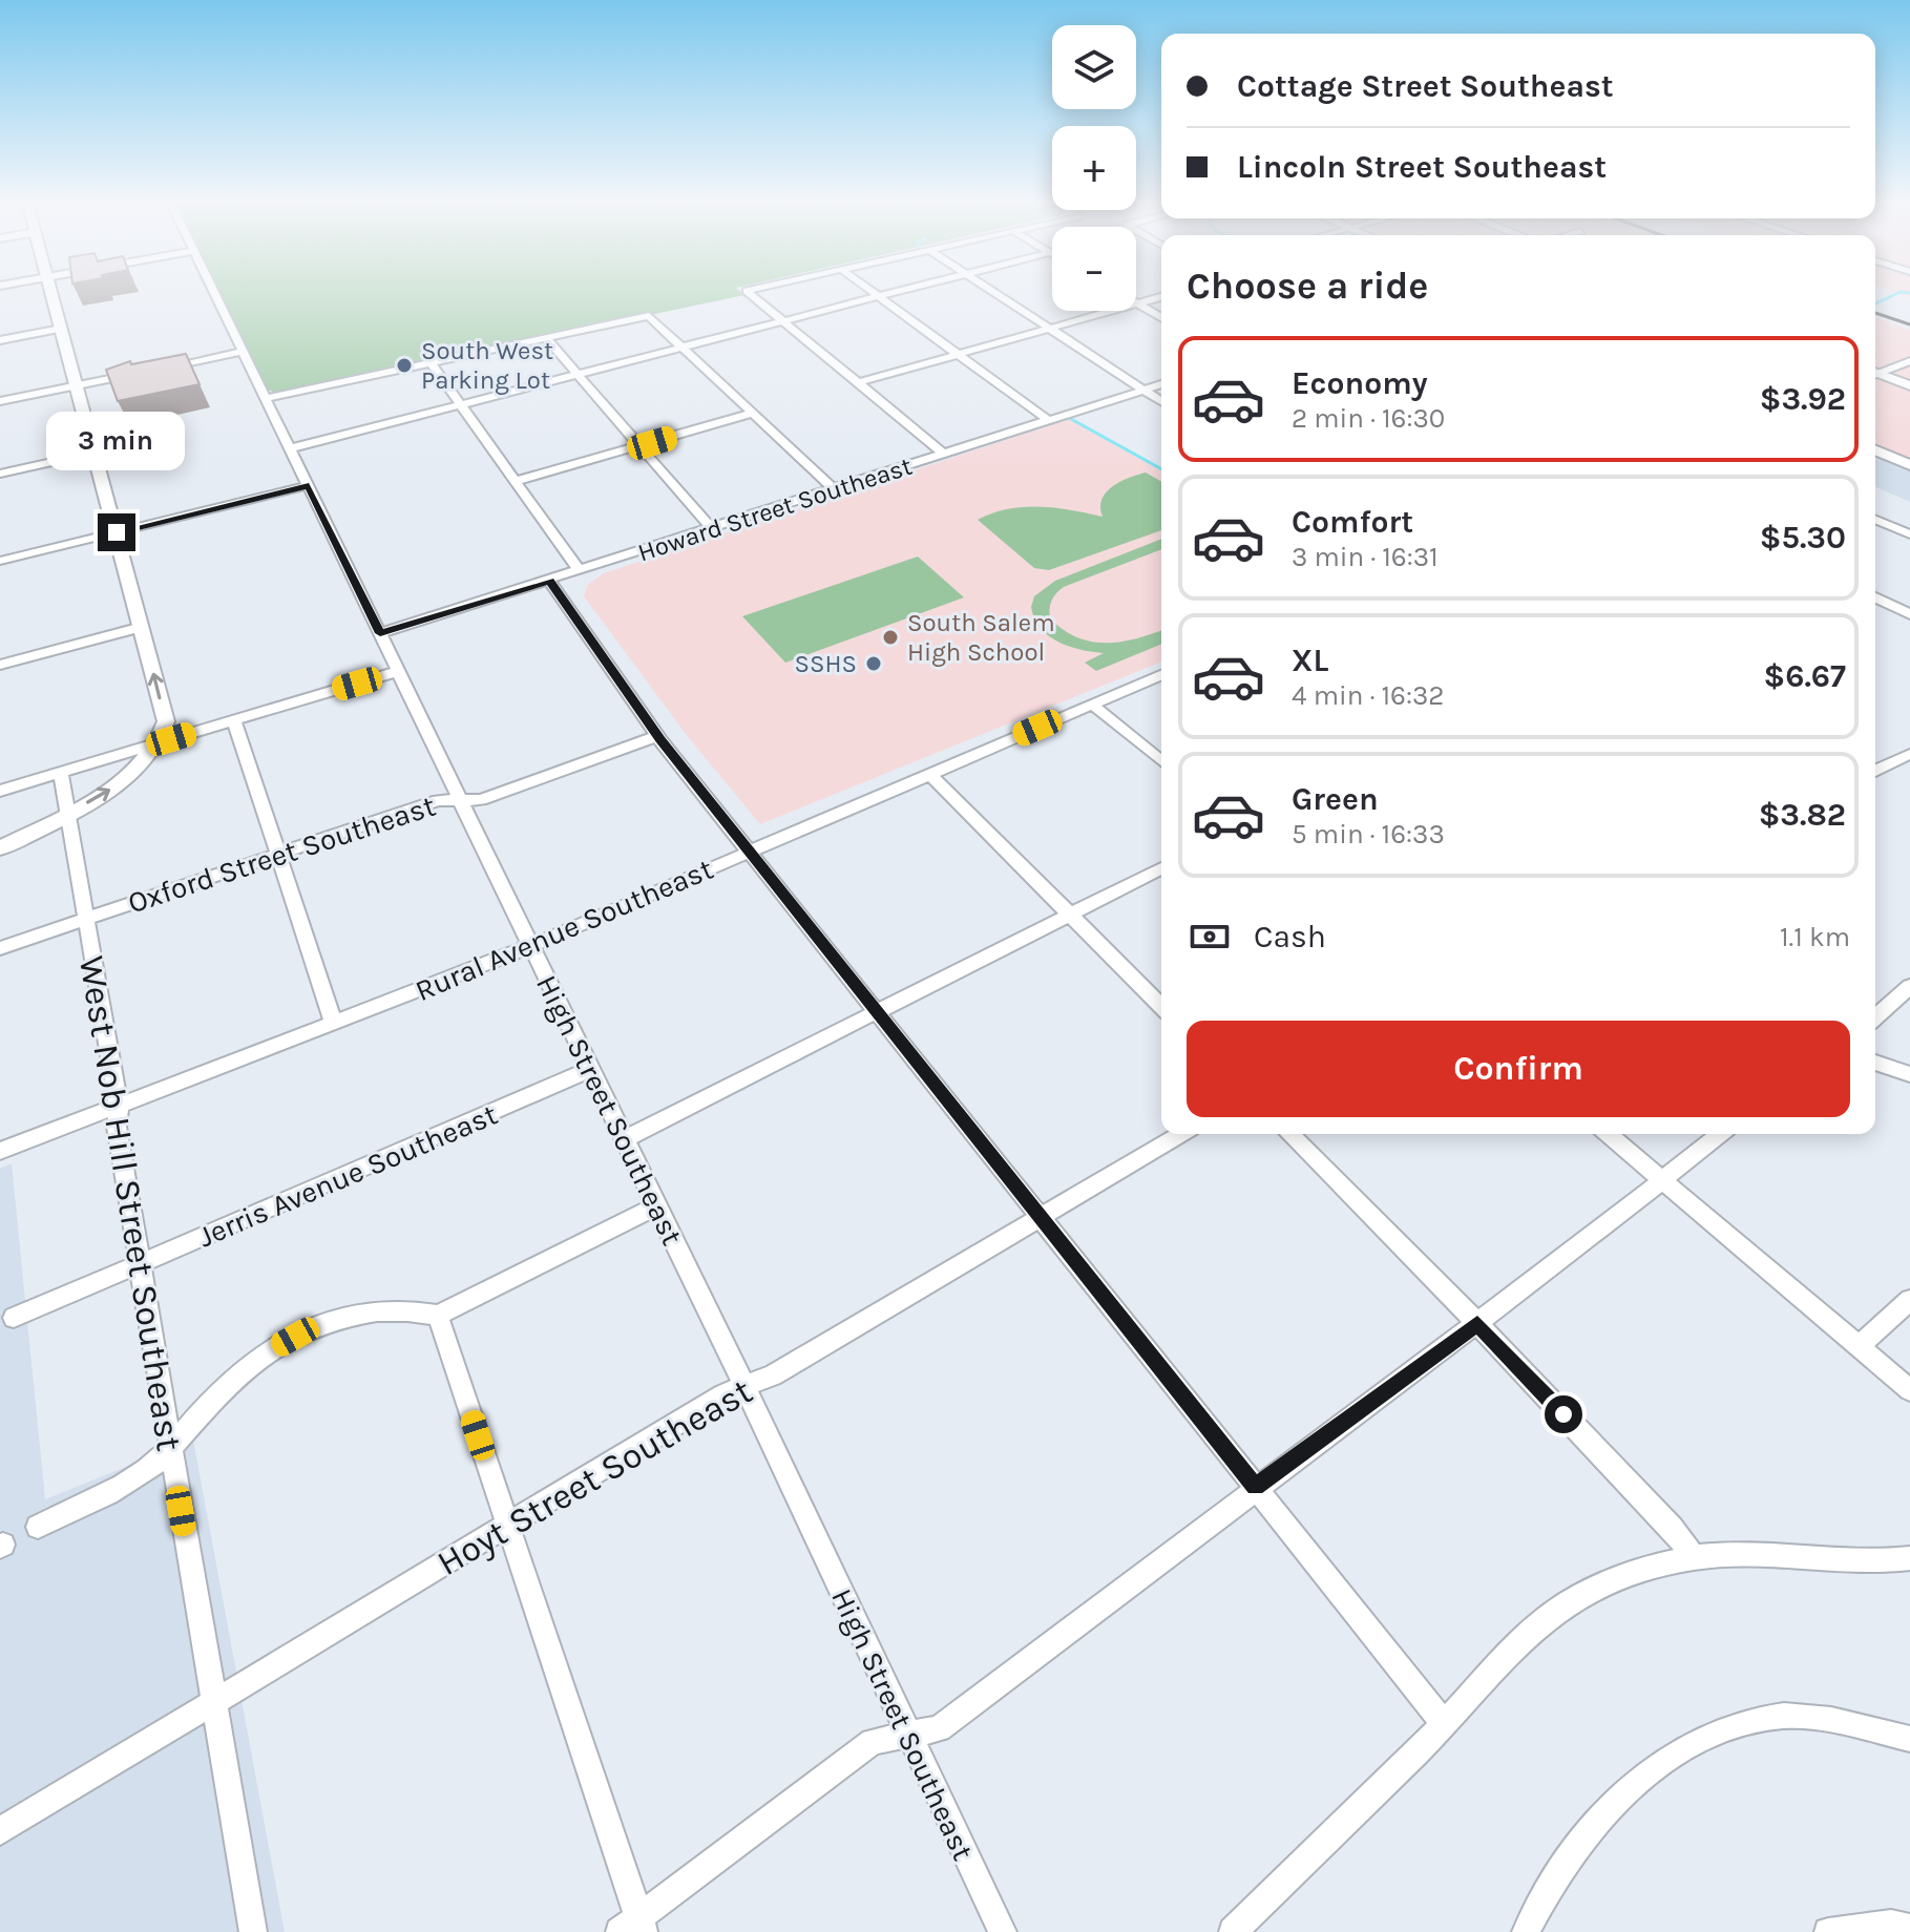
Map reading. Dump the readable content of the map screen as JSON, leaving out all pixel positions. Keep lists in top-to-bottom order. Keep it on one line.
{"streets":{"street":["Howard Street Southeast","Oxford Street Southeast","Rural Avenue Southeast","High Street Southeast","Jerris Avenue Southeast","West Nob Hill Street Southeast","Hoyt Street Southeast"]},"crossings":[["Howard Street Southeast","High Street Southeast"],["Oxford Street Southeast","High Street Southeast"],["Oxford Street Southeast","West Nob Hill Street Southeast"],["Rural Avenue Southeast","High Street Southeast"],["Rural Avenue Southeast","West Nob Hill Street Southeast"],["High Street Southeast","Jerris Avenue Southeast"],["High Street Southeast","Hoyt Street Southeast"],["Jerris Avenue Southeast","West Nob Hill Street Southeast"],["West Nob Hill Street Southeast","Hoyt Street Southeast"]],"places":["South West Parking Lot","South Salem High School","SSHS"],"page":{"map_buttons":["+","−"],"banner":["Cottage Street Southeast","Lincoln Street Southeast"],"heading":"Choose a ride","list":[{"name":"Economy","note":"2 min · 16:30","value":"$3.92"},{"name":"Comfort","note":"3 min · 16:31","value":"$5.30"},{"name":"XL","note":"4 min · 16:32","value":"$6.67"},{"name":"Green","note":"5 min · 16:33","value":"$3.82"}],"bubble":"3 min","pay":["Cash","1.1 km"],"buttons":"Confirm"}}
